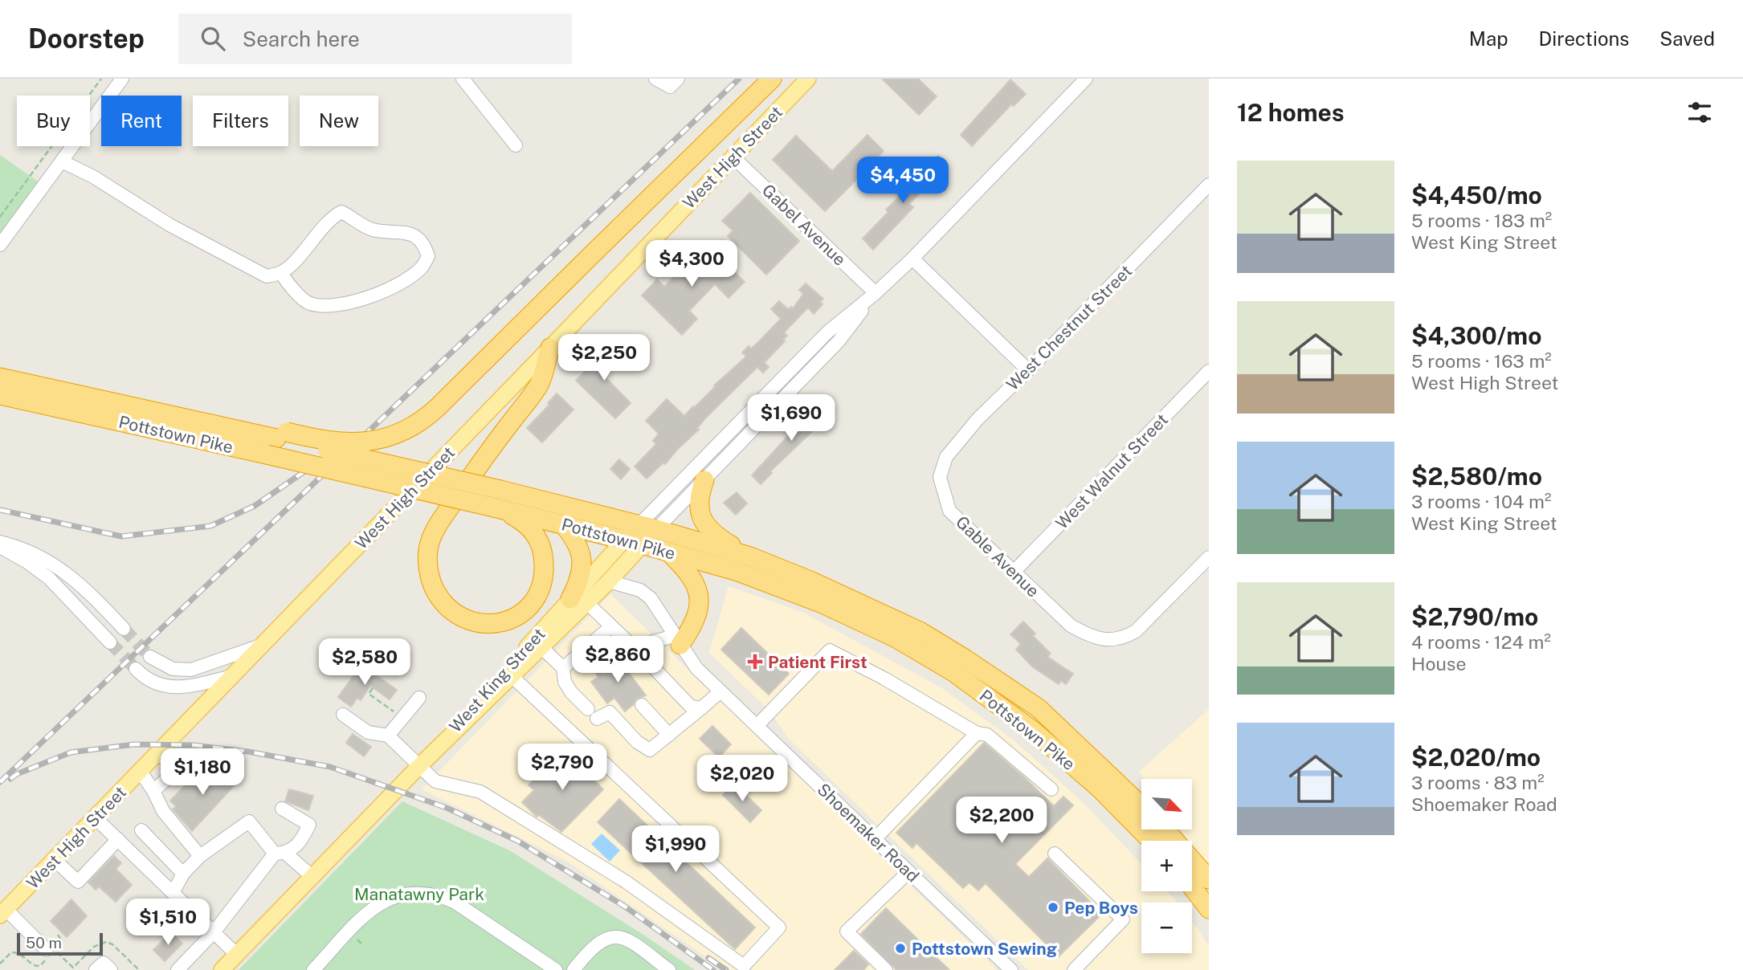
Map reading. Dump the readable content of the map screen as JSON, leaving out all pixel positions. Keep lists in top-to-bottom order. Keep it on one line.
{"streets":{"highway":["Pottstown Pike"],"main road":["West High Street","West King Street"],"street":["Gabel Avenue","West Chestnut Street","West Walnut Street","Gable Avenue","Shoemaker Road"]},"crossings":[["West High Street","Gabel Avenue"],["Gabel Avenue","West King Street"],["West Chestnut Street","Gable Avenue"],["Pottstown Pike","West King Street"],["West Walnut Street","Gable Avenue"],["West King Street","Shoemaker Road"]],"parks":["Manatawny Park"],"places":{"health":["Patient First"],"other":["Pep Boys","Pottstown Sewing"]},"scale_bar":"50 m","north":"bottom right","page":{"header":"Doorstep","search":"Search here","nav":["Map","Directions","Saved"],"heading":"12 homes","chip":["Buy","Rent","Filters","New"],"list":[{"name":"$4,450/mo","note":"5 rooms · 183 m² · West King Street"},{"name":"$4,300/mo","note":"5 rooms · 163 m² · West High Street"},{"name":"$2,580/mo","note":"3 rooms · 104 m² · West King Street"},{"name":"$2,790/mo","note":"4 rooms · 124 m² · House"},{"name":"$2,020/mo","note":"3 rooms · 83 m² · Shoemaker Road"}],"price":["$4,450","$4,300","$2,250","$1,690","$2,860","$2,580","$2,790","$1,180","$2,020","$2,200","$1,990","$1,510"],"map_buttons":["+","−"],"scale":"50 m"}}
